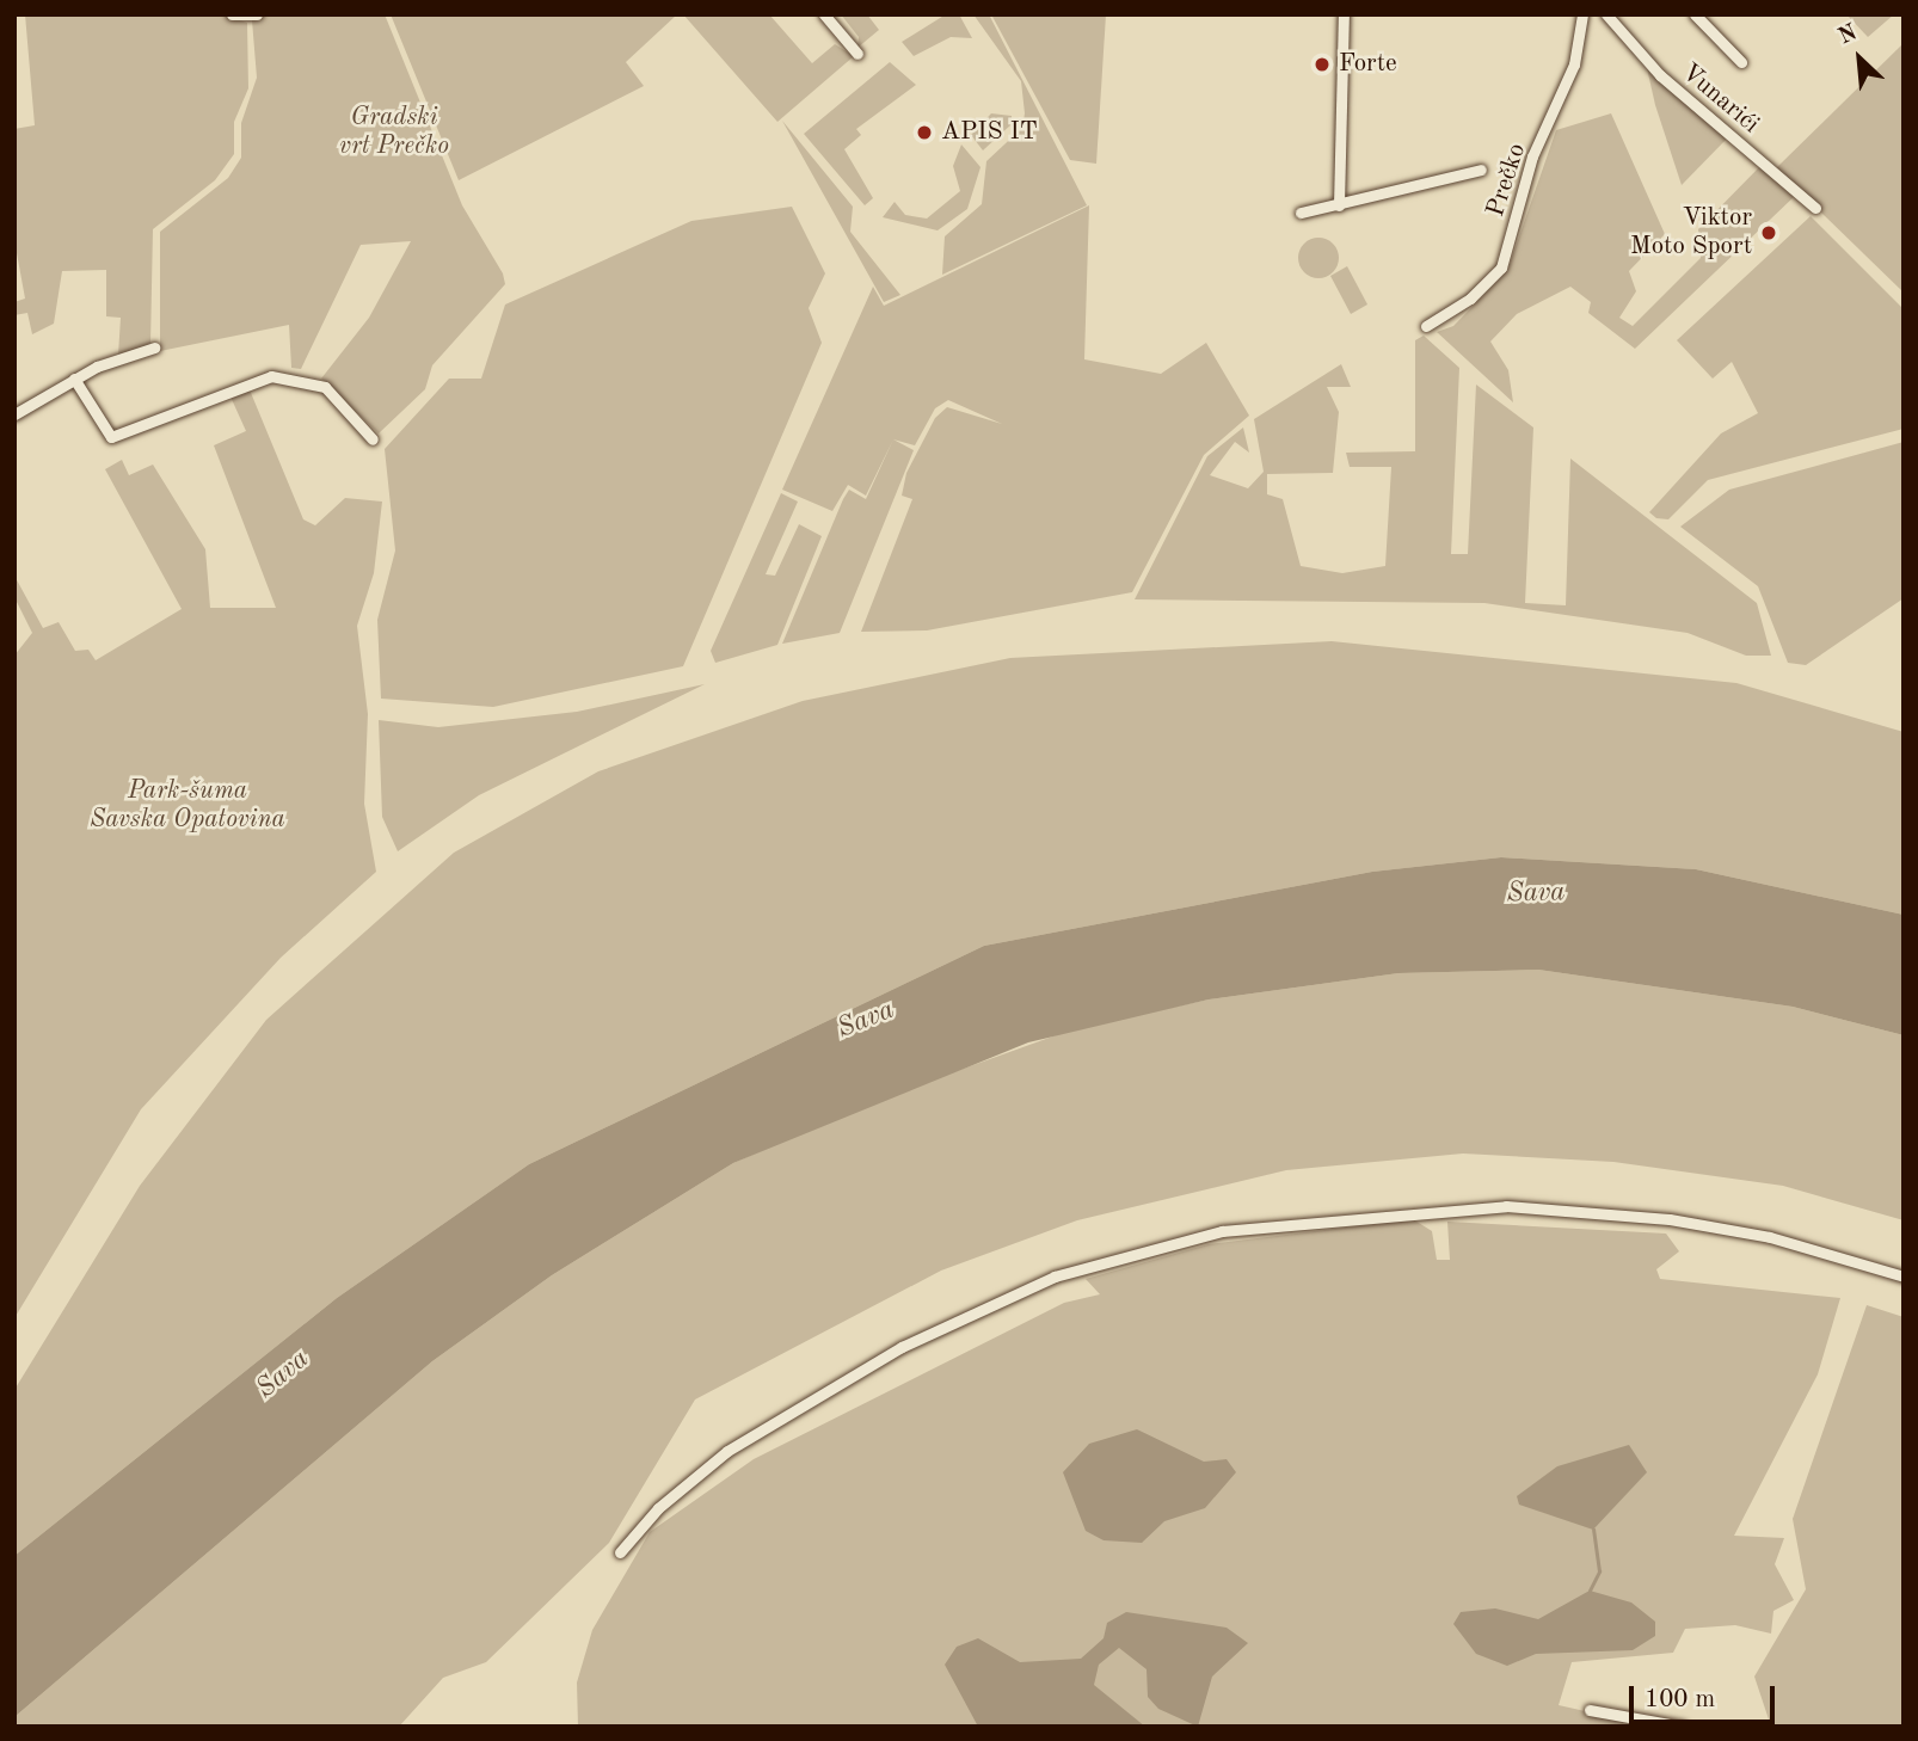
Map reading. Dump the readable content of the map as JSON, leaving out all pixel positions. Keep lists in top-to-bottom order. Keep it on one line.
{"streets":{"street":["Vunarići","Prečko"]},"water":["Sava"],"parks":["Gradski vrt Prečko","Park-šuma Savska Opatovina"],"places":["Forte","APIS IT","Viktor Moto Sport"],"scale_bar":"100 m","north":"top left"}
